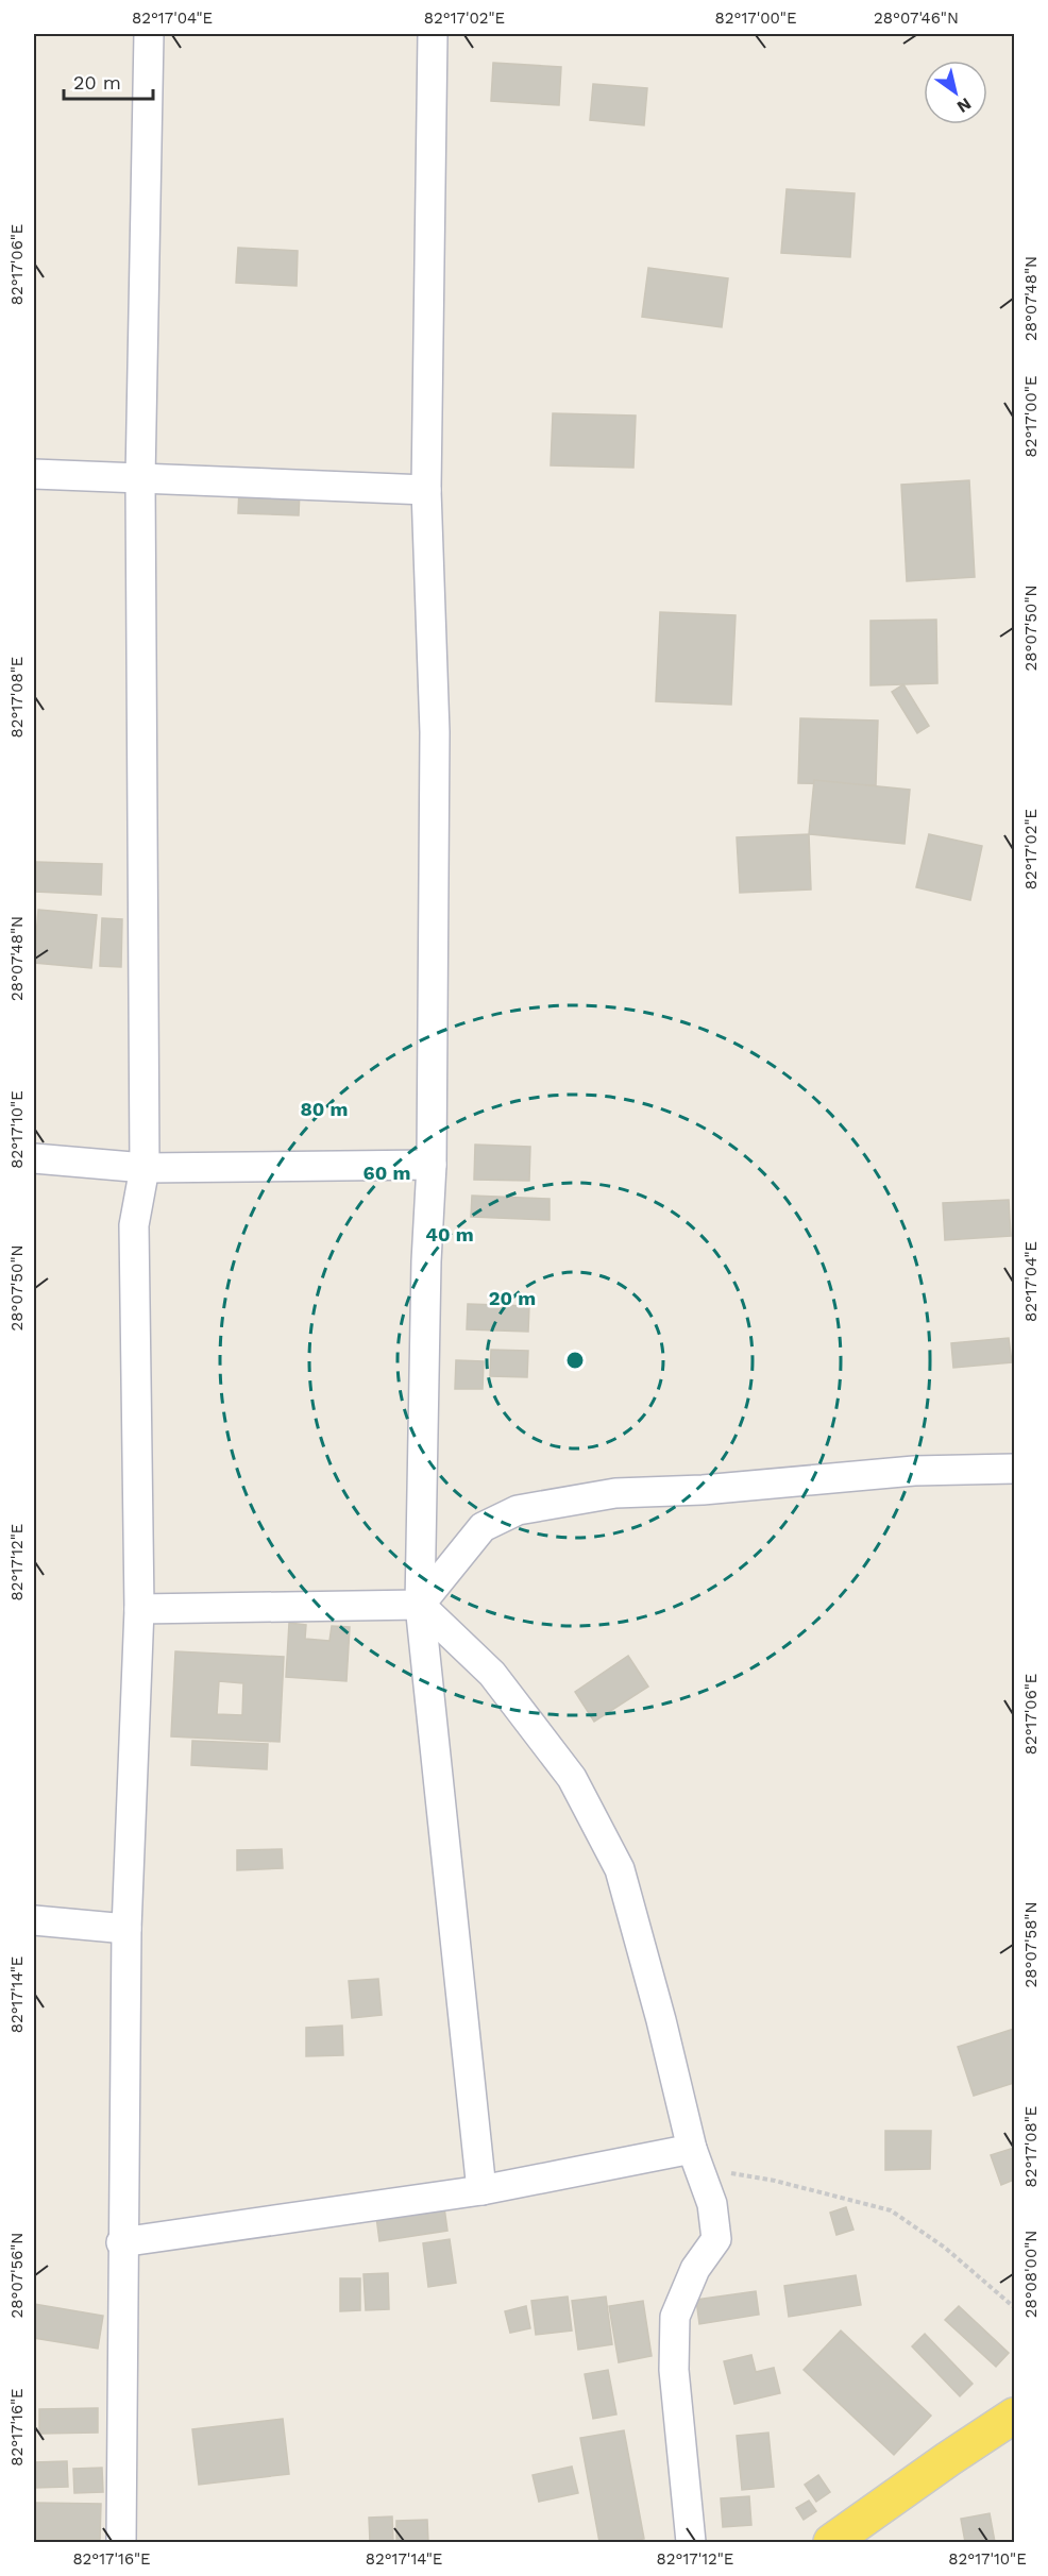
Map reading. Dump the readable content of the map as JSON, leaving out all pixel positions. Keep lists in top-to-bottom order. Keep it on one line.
{"scale_bar":"20 m","north":"bottom right","coordinates":["82°17'04\"E","82°17'02\"E","82°17'00\"E","28°07'46\"N","82°17'06\"E","28°07'48\"N","28°07'50\"N","82°17'08\"E","82°17'10\"E","82°17'12\"E","28°07'58\"N","82°17'14\"E","28°08'00\"N","28°07'56\"N","82°17'16\"E"],"rings":["80 m","60 m","40 m","20 m"]}
